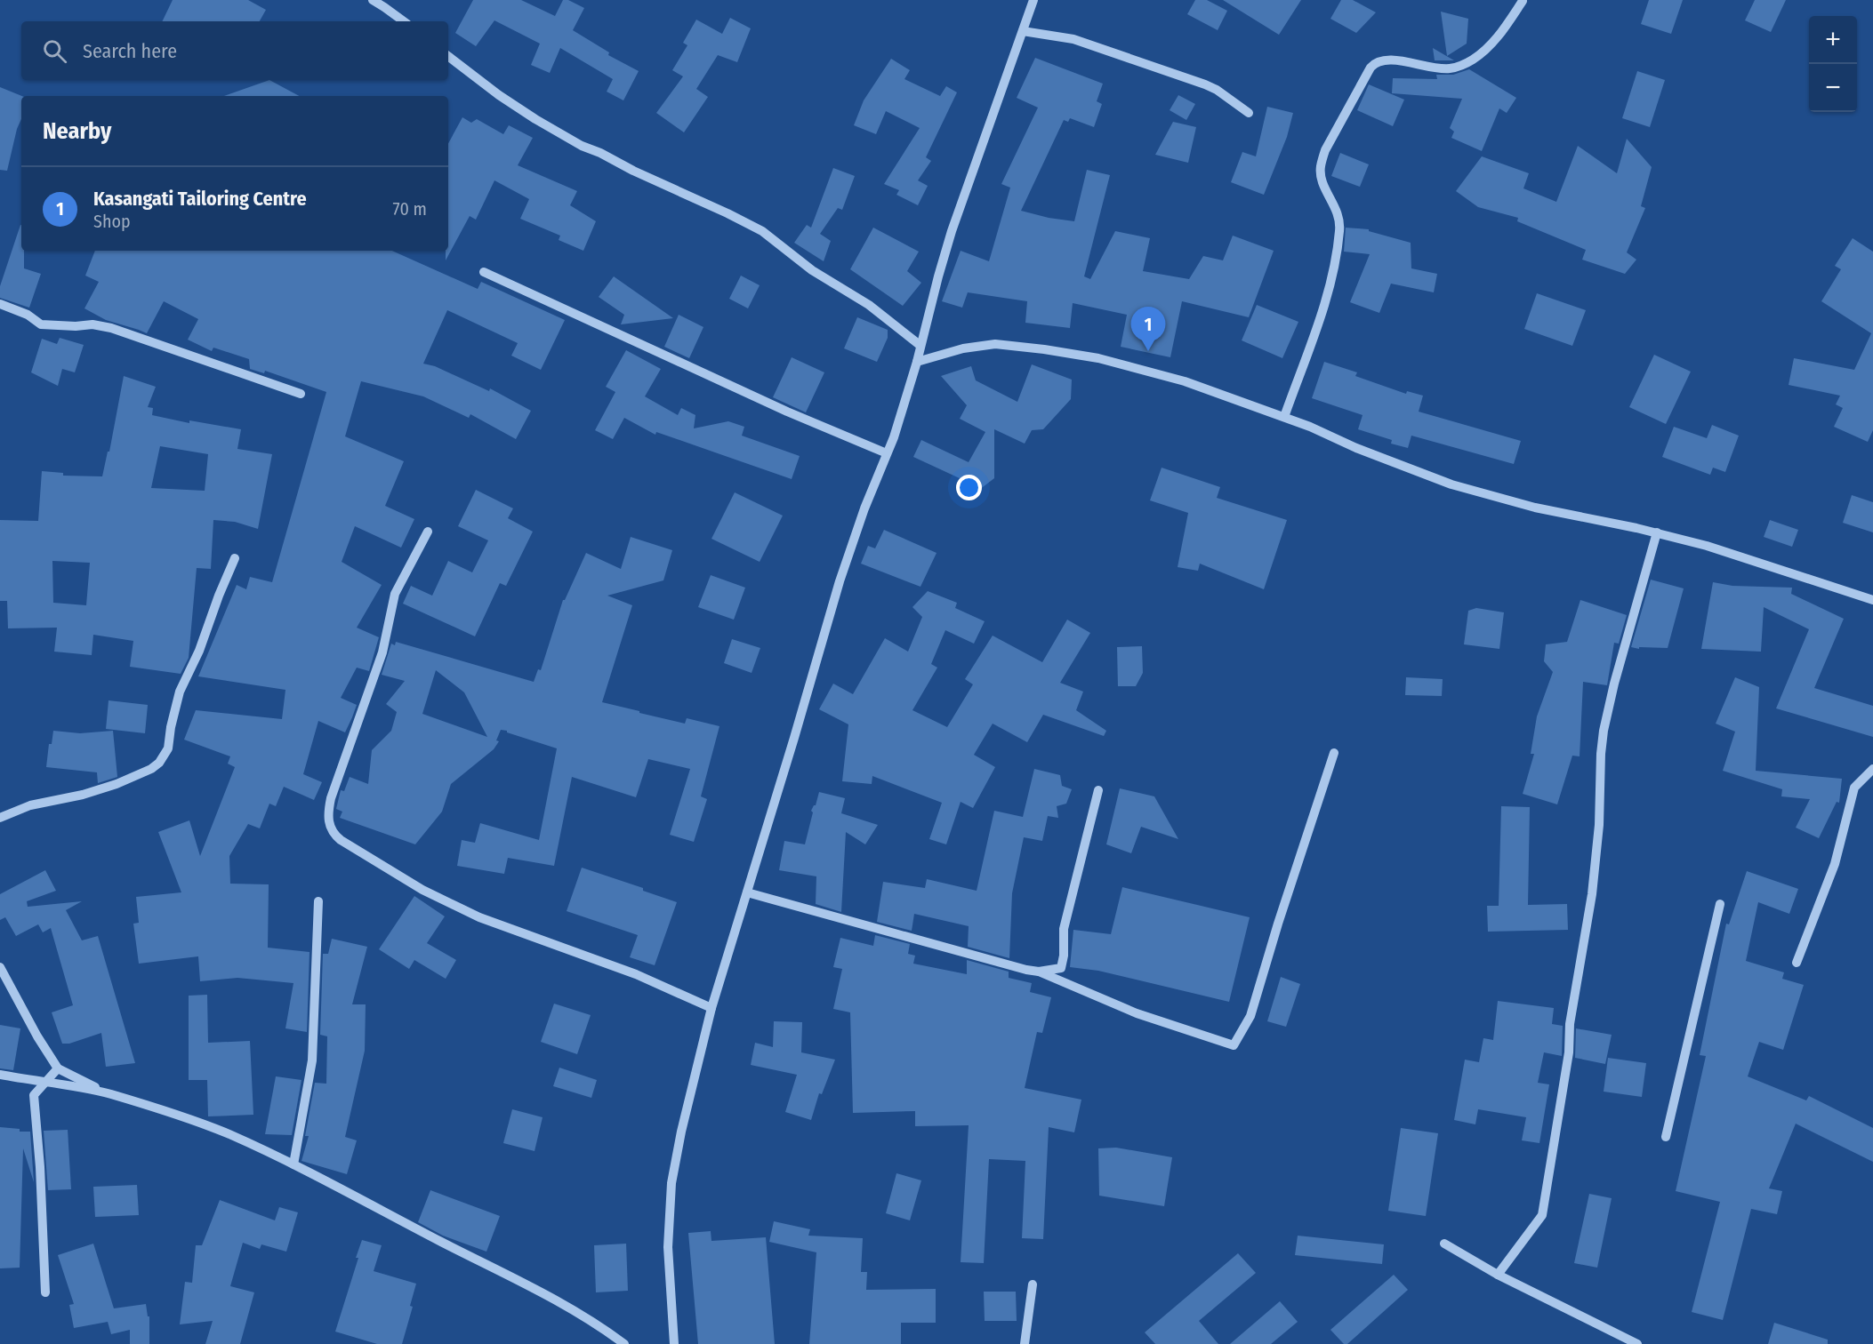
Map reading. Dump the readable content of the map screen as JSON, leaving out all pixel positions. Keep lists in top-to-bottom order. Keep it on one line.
{"page":{"map_buttons":["+","−"],"search":"Search here","heading":"Nearby","list":[{"mark":"1","name":"Kasangati Tailoring Centre","note":"Shop","value":"70 m"}],"pins":"1"}}
